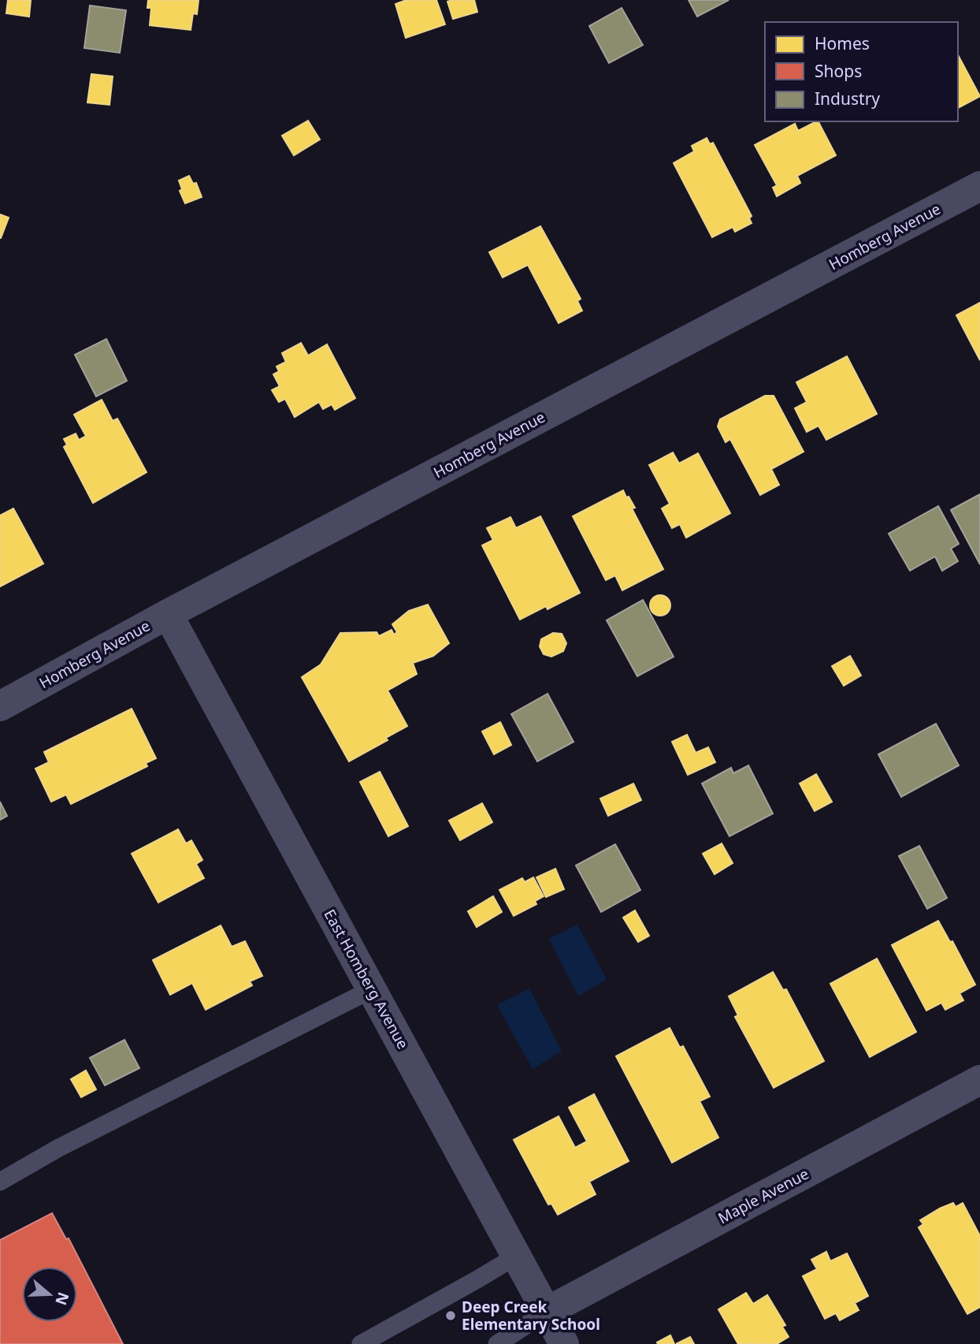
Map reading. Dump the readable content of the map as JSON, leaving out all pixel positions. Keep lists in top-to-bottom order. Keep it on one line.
{"streets":{"street":["Homberg Avenue","East Homberg Avenue","Maple Avenue"]},"crossings":[["Homberg Avenue","East Homberg Avenue"],["East Homberg Avenue","Maple Avenue"]],"places":["Deep Creek Elementary School"],"legend":["Homes","Shops","Industry"],"north":"right"}
